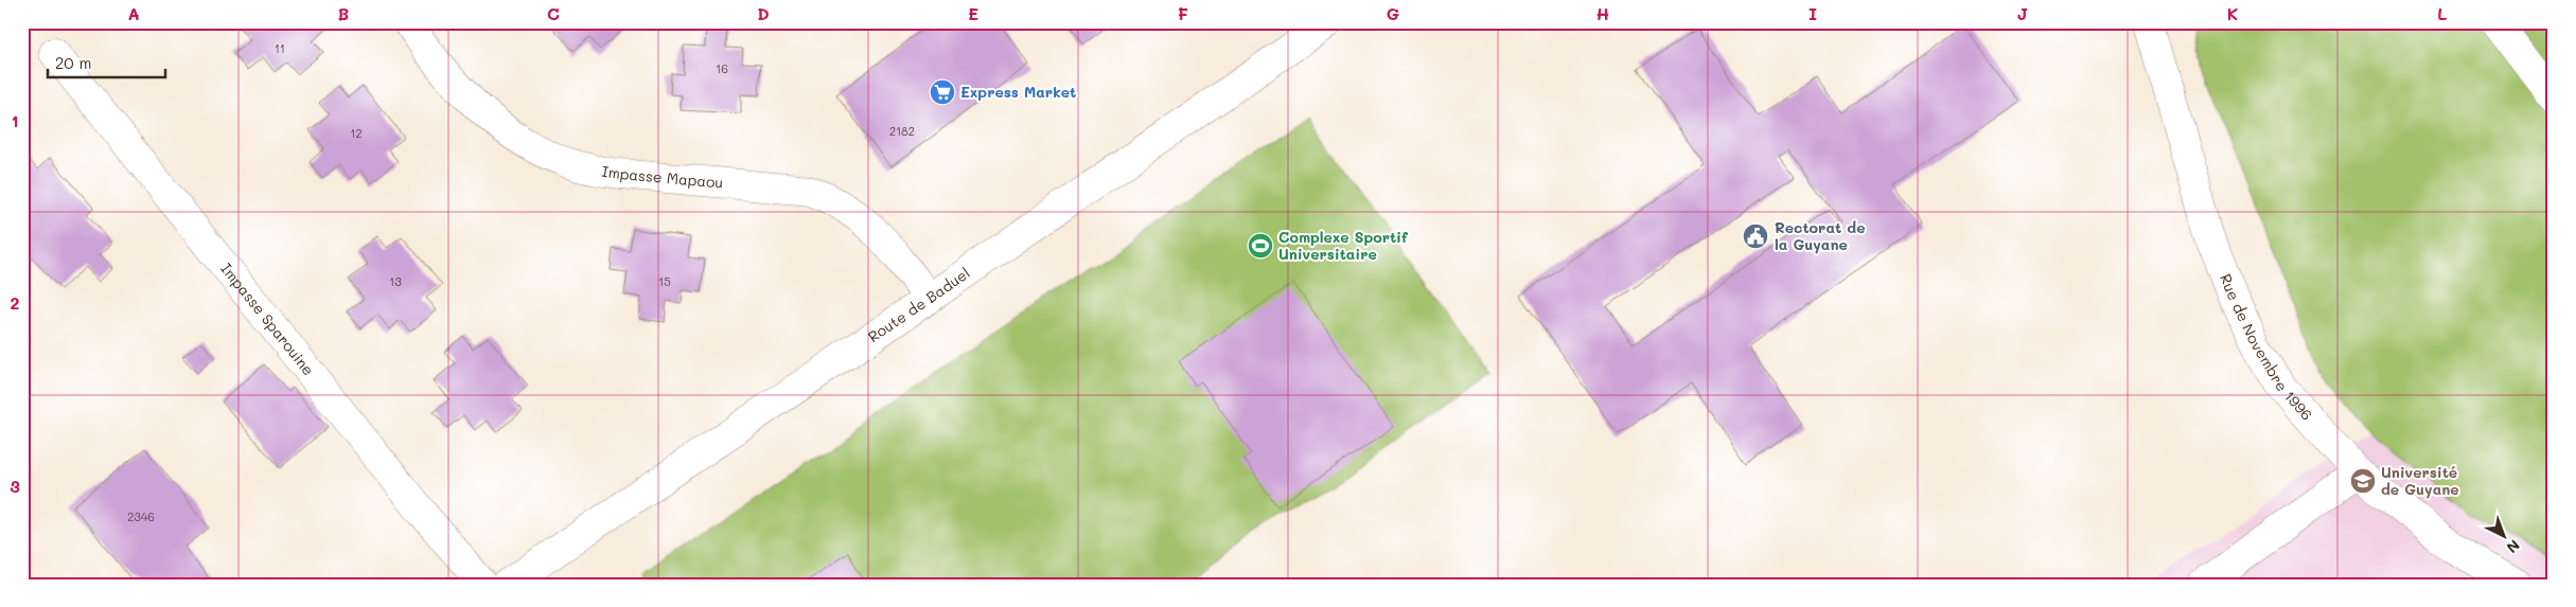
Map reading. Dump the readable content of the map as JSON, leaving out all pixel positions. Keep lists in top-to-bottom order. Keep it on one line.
{"streets":{"street":["Impasse Mapaou","Route de Baduel","Impasse Sparouine","Rue de Novembre 1996"]},"crossings":[["Impasse Mapaou","Route de Baduel"]],"places":{"supermarket":["Express Market"],"public building":["Rectorat de la Guyane"],"sports":["Complexe Sportif Universitaire"],"school or university":["Université de Guyane"]},"house_numbers":["11","16","2182","12","13","15","2346"],"scale_bar":"20 m","north":"bottom right","grid":{"columns":["A","B","C","D","E","F","G","H","I","J","K","L"],"rows":["1","2","3"]}}
